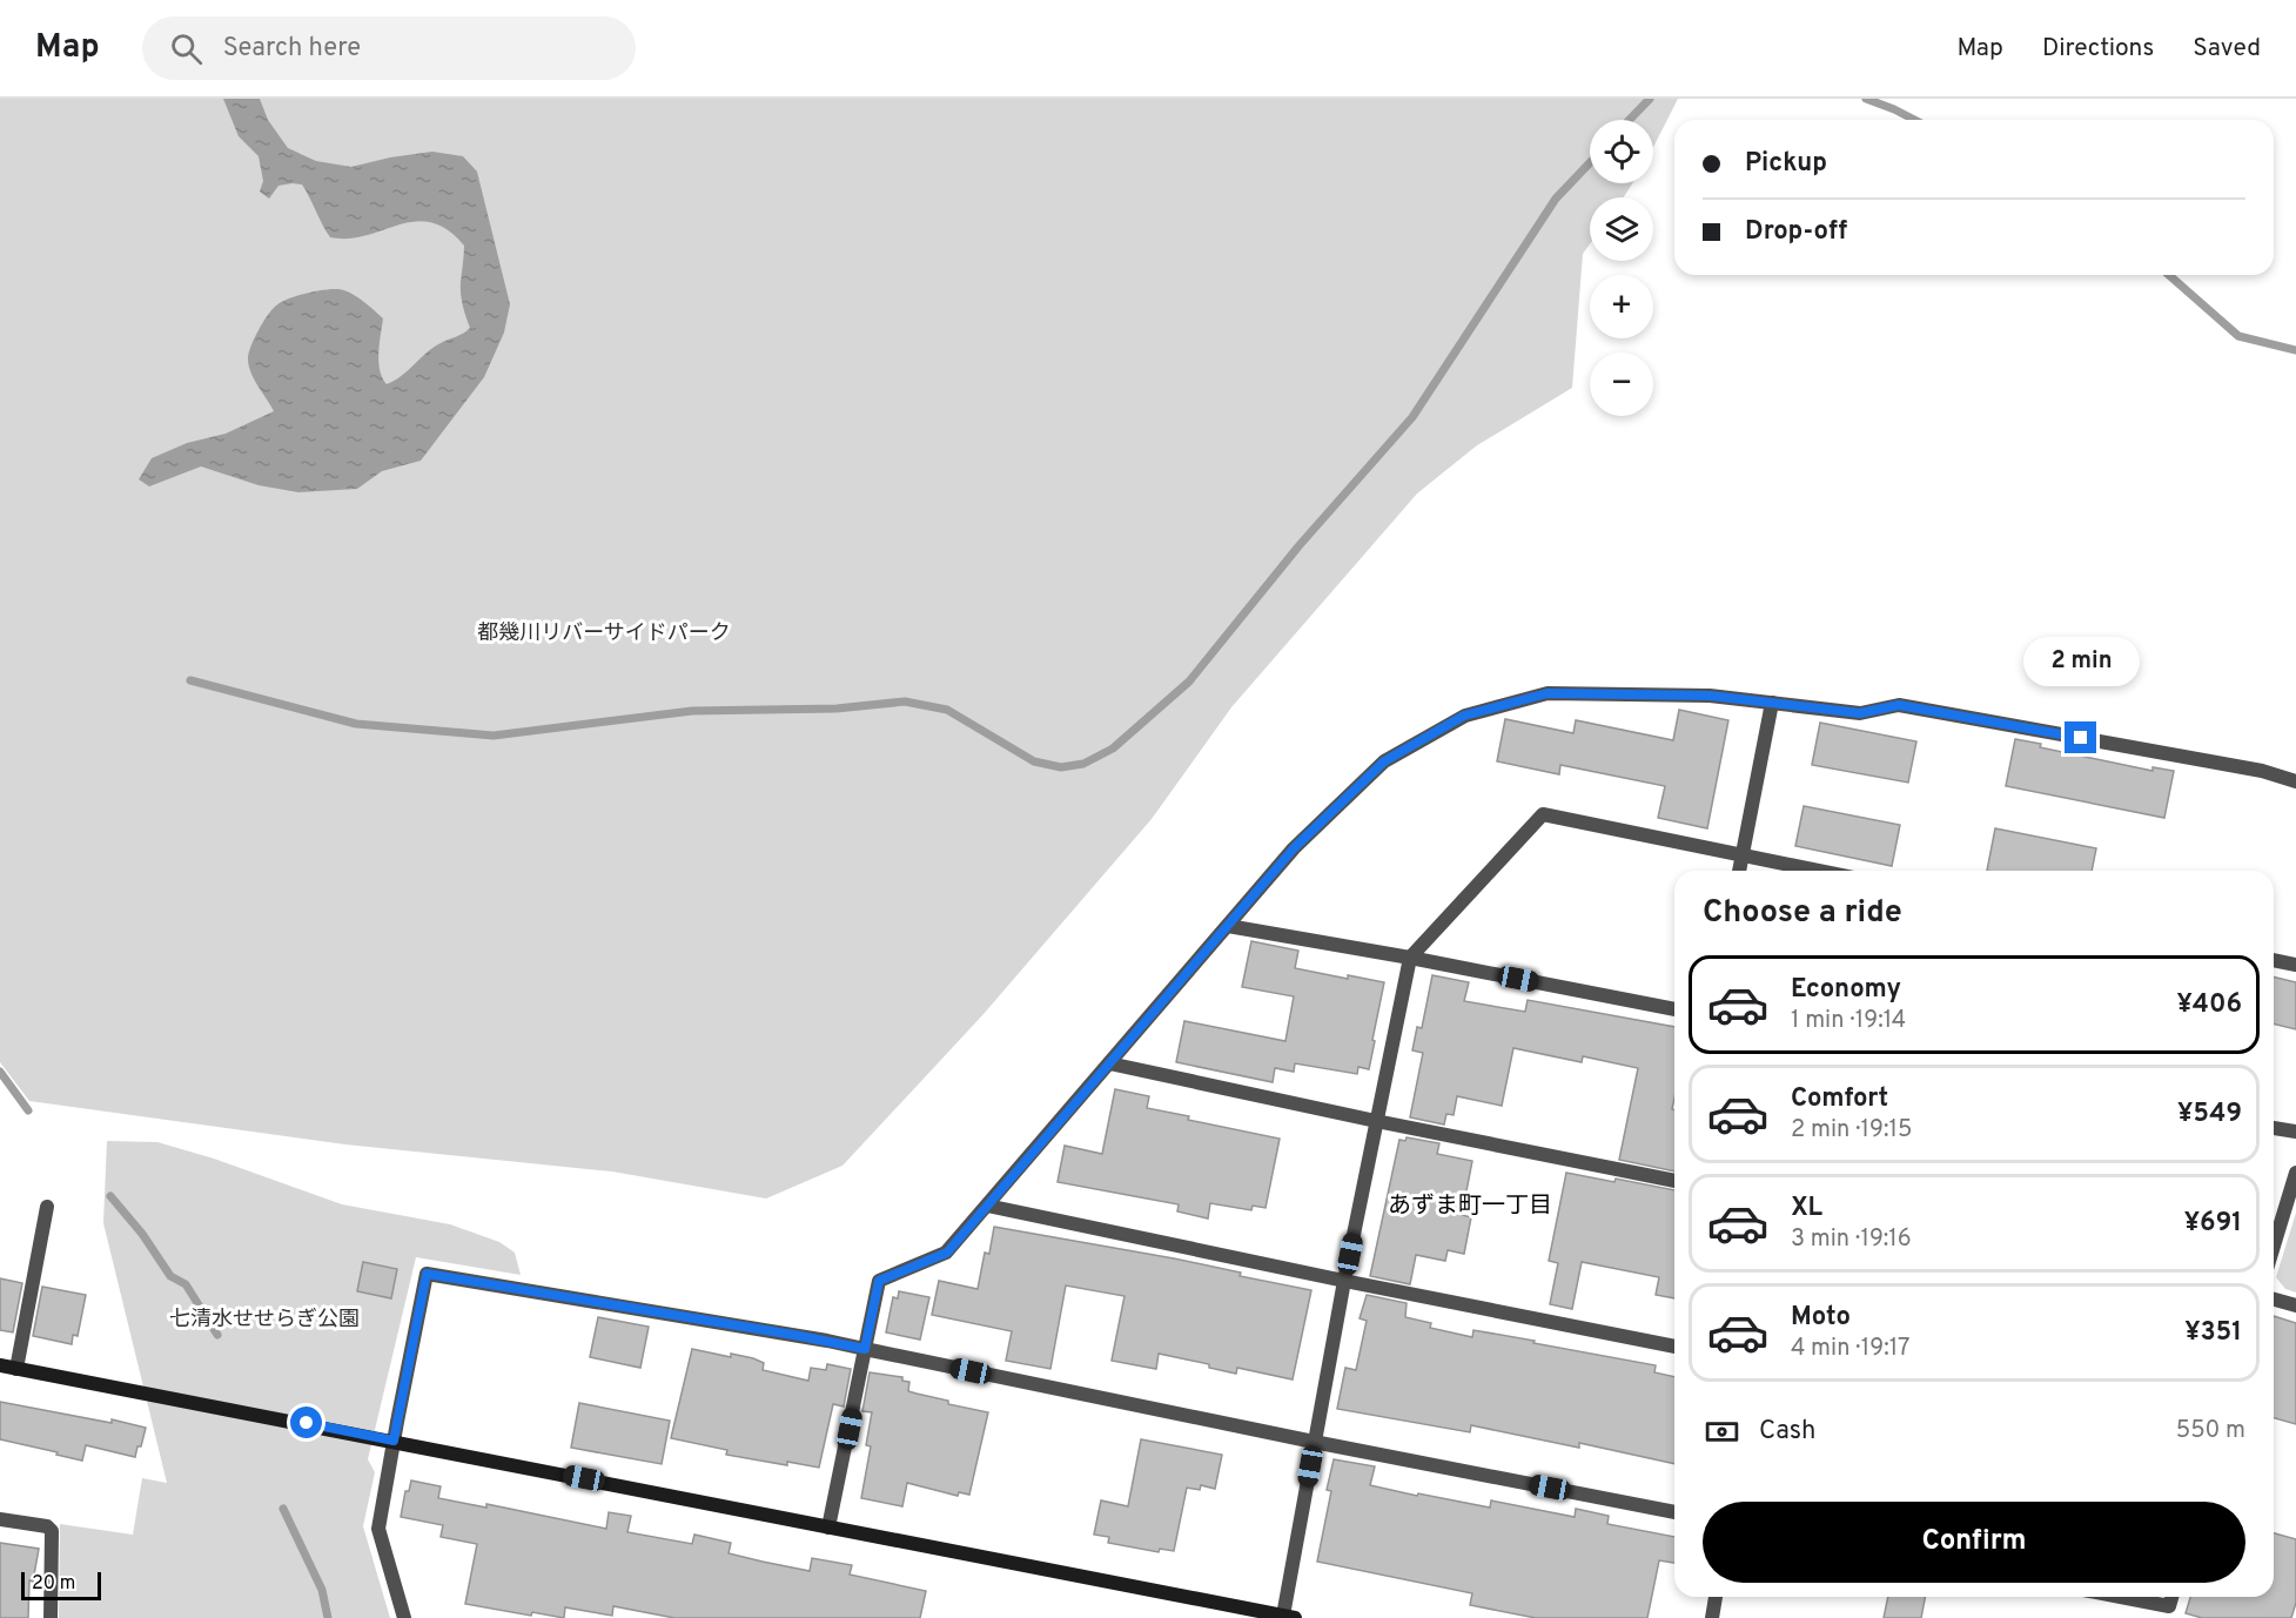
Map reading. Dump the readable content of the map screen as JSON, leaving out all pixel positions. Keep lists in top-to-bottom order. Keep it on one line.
{"districts":["あずま町一丁目"],"parks":["都幾川リバーサイドパーク","七清水せせらぎ公園"],"scale_bar":"20 m","page":{"header":"Map","search":"Search here","nav":["Map","Directions","Saved"],"map_buttons":["+","−"],"banner":["Pickup","Drop-off"],"bubble":"2 min","heading":"Choose a ride","list":[{"name":"Economy","note":"1 min · 19:14","value":"¥406"},{"name":"Comfort","note":"2 min · 19:15","value":"¥549"},{"name":"XL","note":"3 min · 19:16","value":"¥691"},{"name":"Moto","note":"4 min · 19:17","value":"¥351"}],"pay":["Cash","550 m"],"buttons":"Confirm","scale":"20 m"}}
